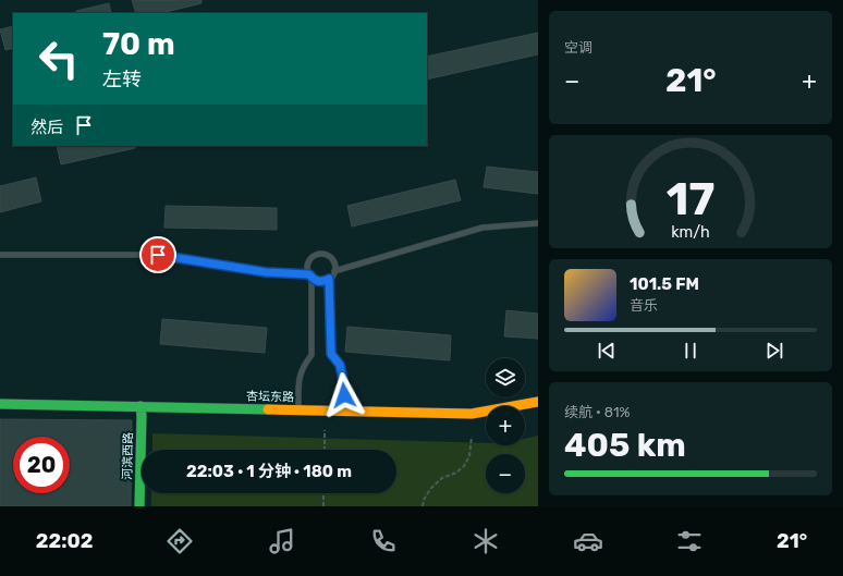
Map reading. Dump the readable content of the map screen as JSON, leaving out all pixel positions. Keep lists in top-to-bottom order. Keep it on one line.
{"streets":{"street":["杏坛东路","河滨西路"]},"crossings":[["杏坛东路","河滨西路"]],"page":{"tile":["空调",["续航 · 81%","405 km"]],"turn":["70 m","左转"],"heat":["−","21°","+"],"then":"然后","song":["101.5 FM","音乐"],"map_buttons":["+","−"],"limit":"20","trip":"22:03 · 1 分钟 · 180 m","tabs":["22:02","21°"],"gauge":["17","km/h"]}}
